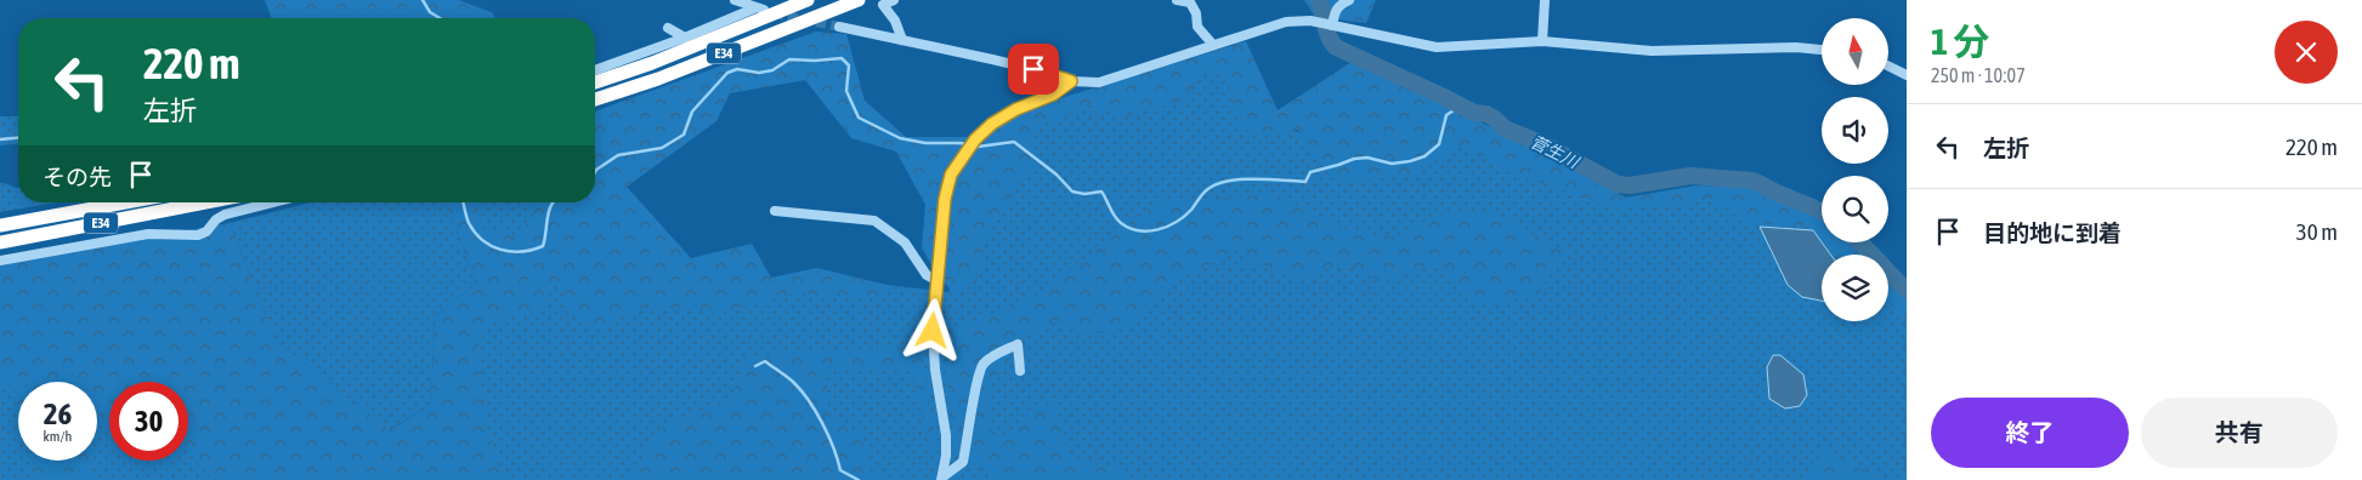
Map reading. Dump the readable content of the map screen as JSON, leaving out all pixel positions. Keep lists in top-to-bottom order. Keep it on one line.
{"streets":{"highway":["E34"]},"water":["菅生川"],"north":"top","page":{"heading":["1 分","250 m · 10:07"],"turn":["220 m","左折"],"list":[{"name":"左折","value":"220 m"},{"name":"目的地に到着","value":"30 m"}],"then":"その先","speed":"26 km/h","limit":"30","buttons":["終了","共有"]}}
